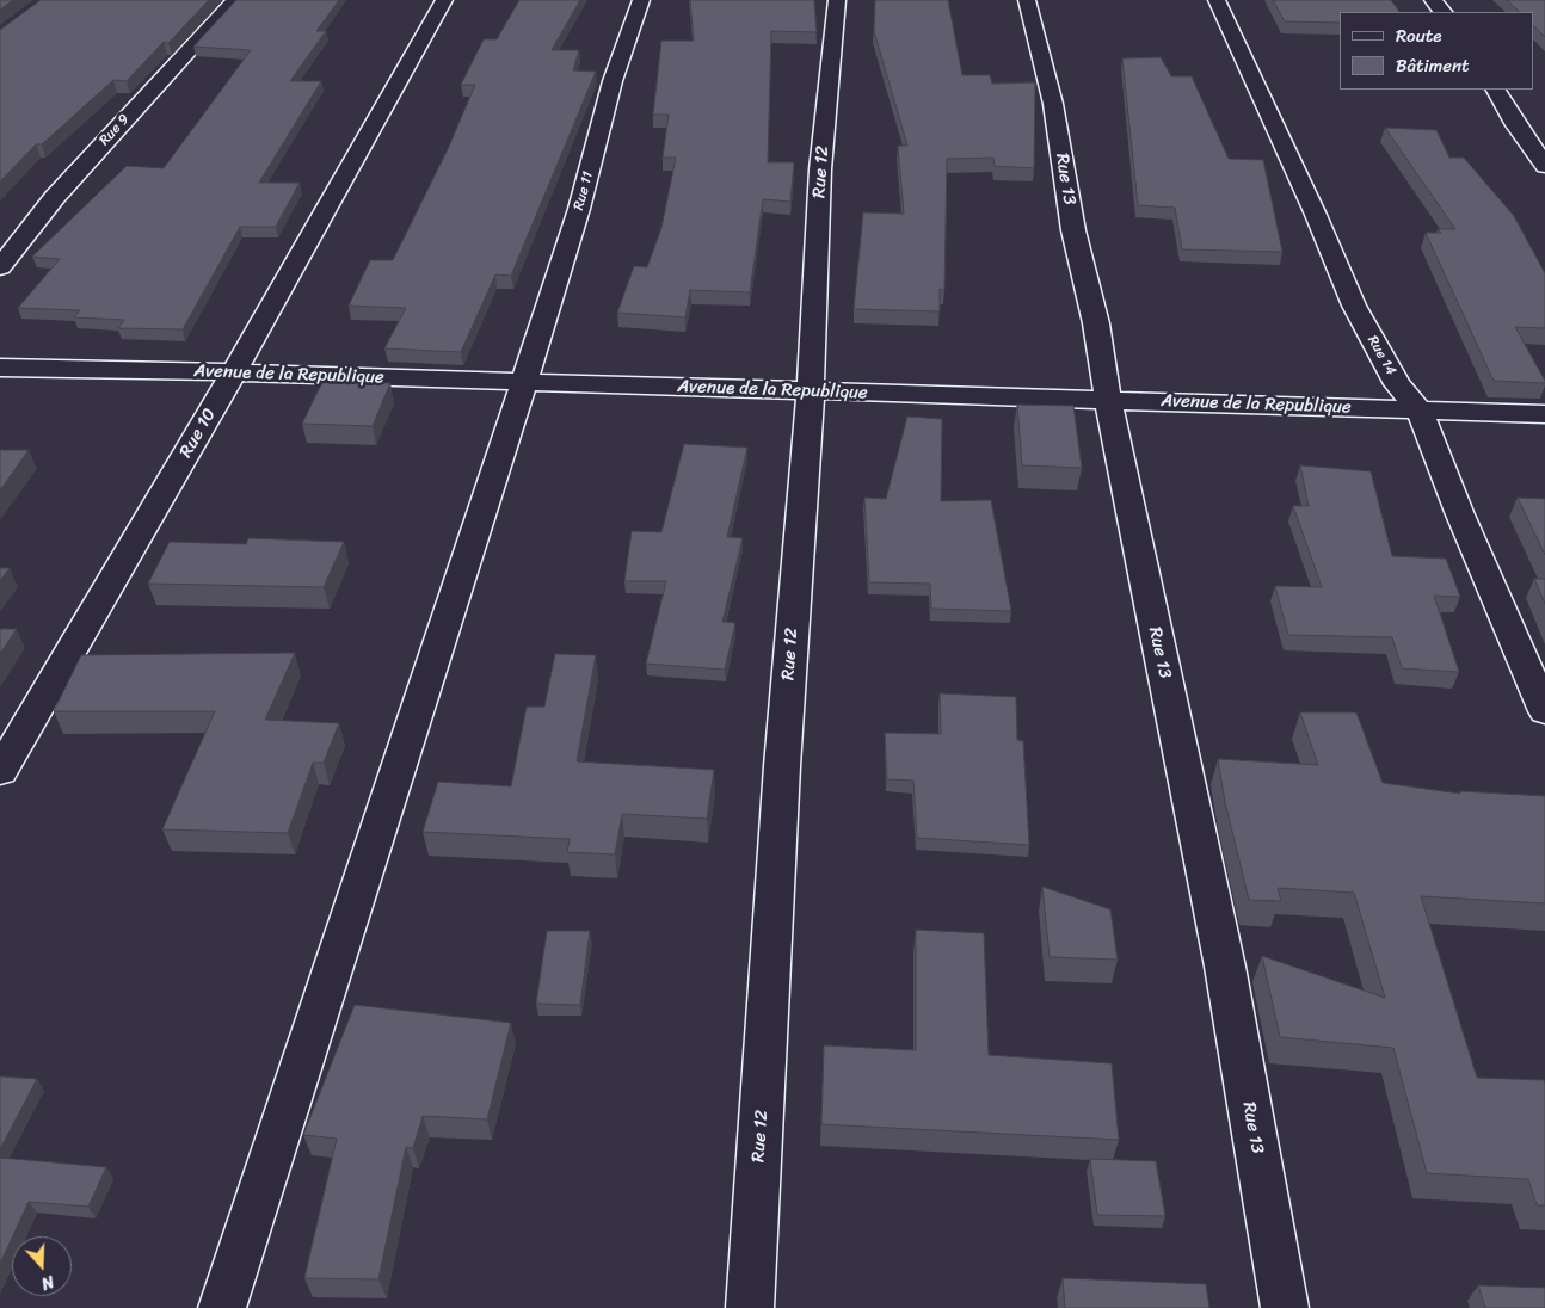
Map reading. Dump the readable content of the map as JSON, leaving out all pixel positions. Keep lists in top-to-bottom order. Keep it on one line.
{"streets":{"street":["Rue 9","Rue 12","Rue 13","Rue 11","Rue 14","Avenue de la Republique","Rue 10"]},"crossings":[["Rue 12","Avenue de la Republique"],["Rue 13","Avenue de la Republique"],["Rue 11","Avenue de la Republique"],["Rue 14","Avenue de la Republique"],["Avenue de la Republique","Rue 10"]],"legend":["Route","Bâtiment"],"north":"bottom"}
